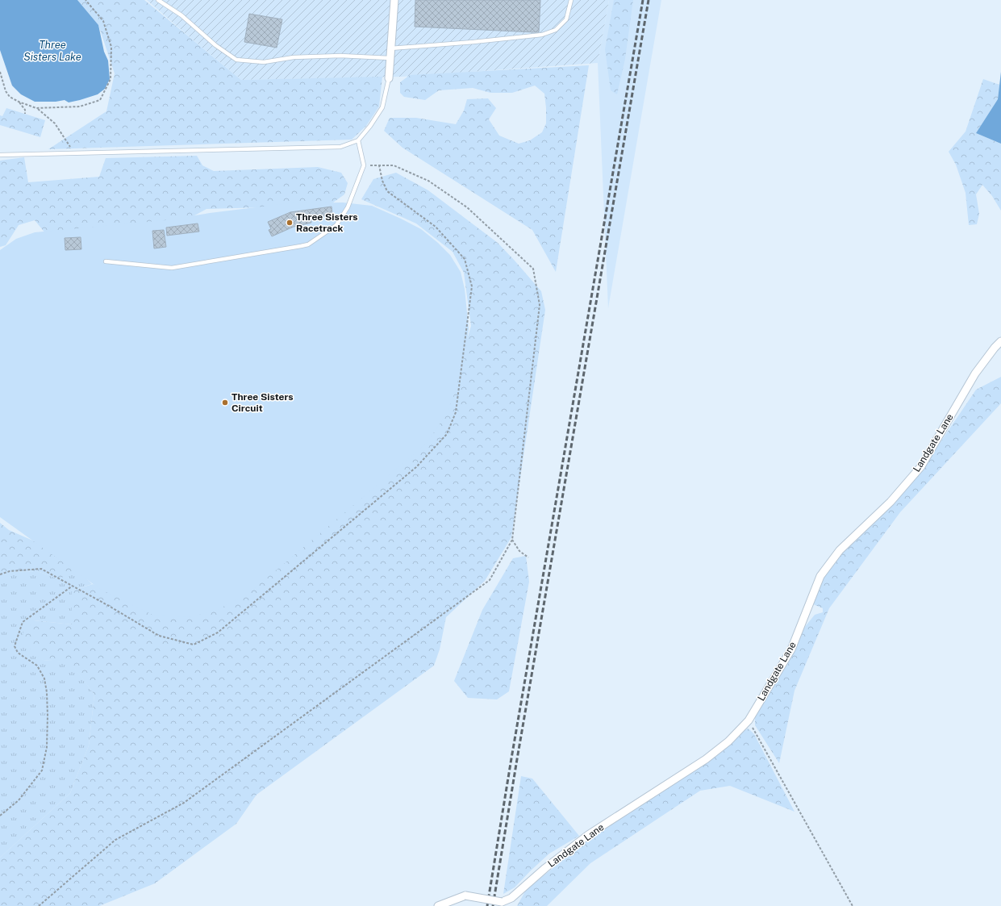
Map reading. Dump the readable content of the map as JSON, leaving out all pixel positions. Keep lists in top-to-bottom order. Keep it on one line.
{"streets":{"street":["Landgate Lane"]},"water":["Three Sisters Lake"],"places":["Three Sisters Racetrack","Three Sisters Circuit"]}
